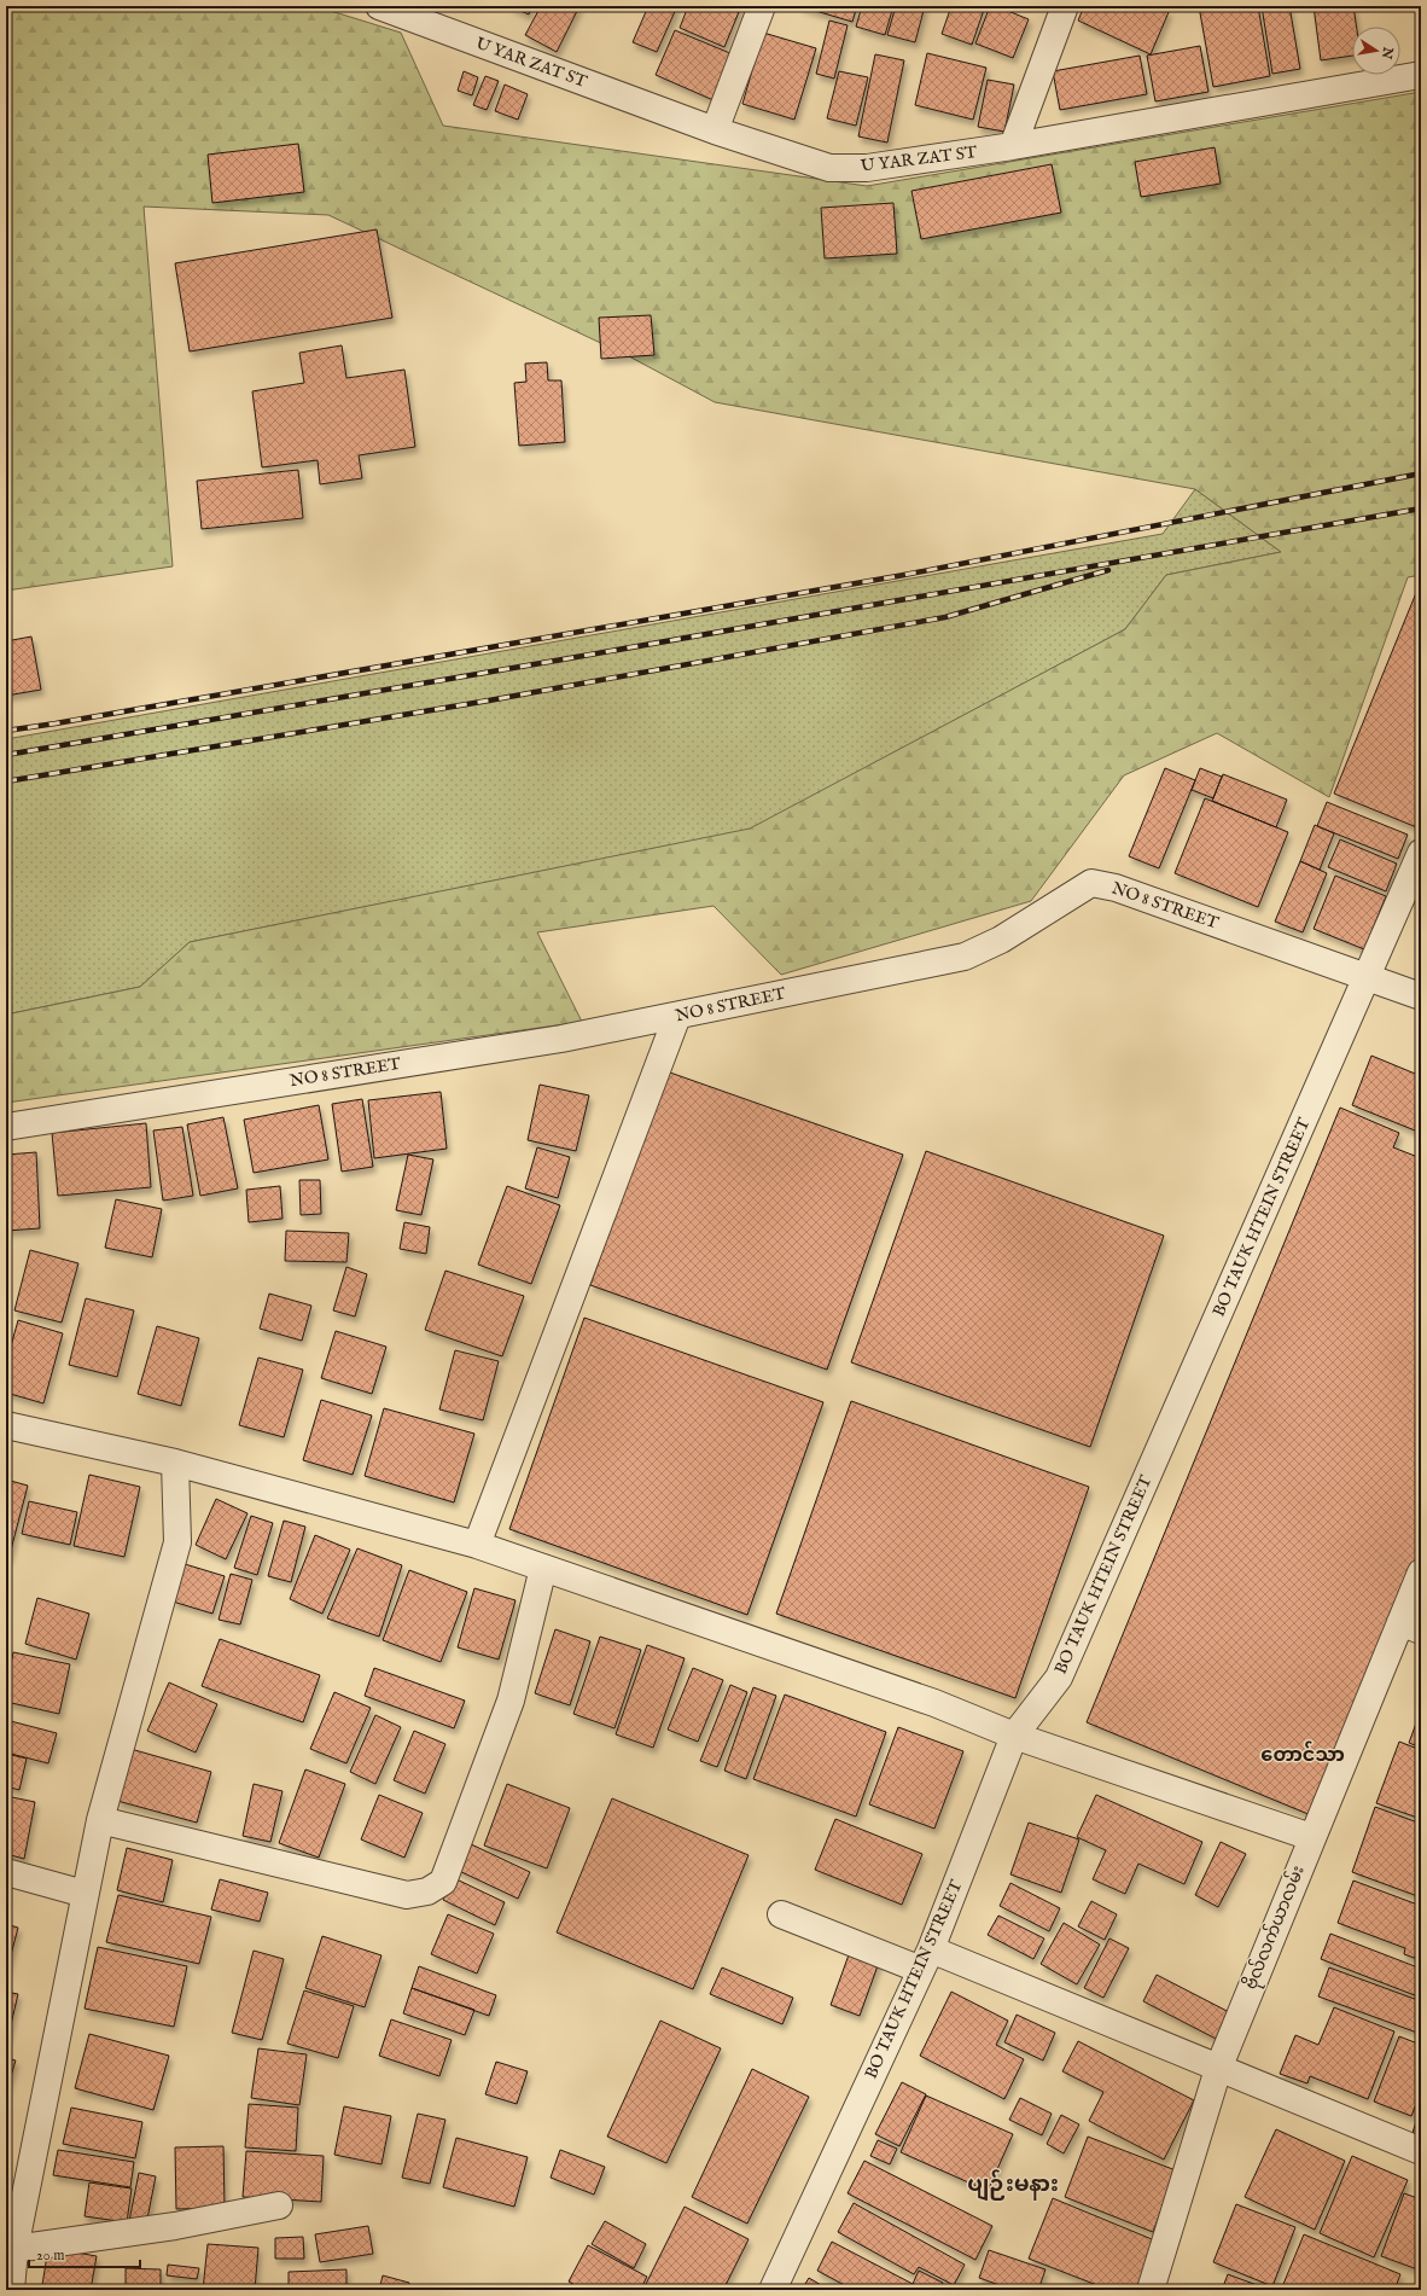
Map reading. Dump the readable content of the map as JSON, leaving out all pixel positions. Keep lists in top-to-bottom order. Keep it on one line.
{"streets":{"street":["U YAR ZAT ST","NO 8 STREET","BO TAUK HTEIN STREET","ဗိုလ်လက်ယာလမ်း"]},"crossings":[["NO 8 STREET","BO TAUK HTEIN STREET"]],"districts":["တောင်သာ","ပျဉ်းမနား"],"scale_bar":"20 m","north":"right"}
